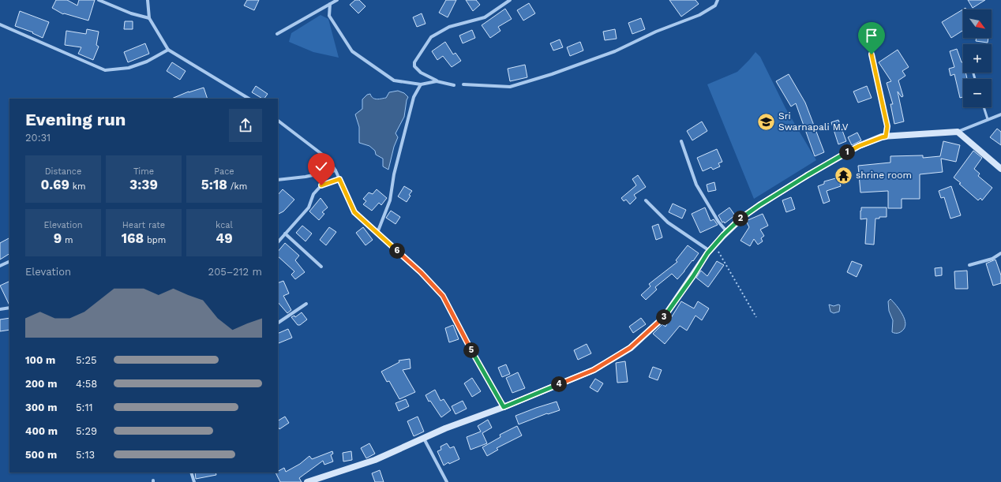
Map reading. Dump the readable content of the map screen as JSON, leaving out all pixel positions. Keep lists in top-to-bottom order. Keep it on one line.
{"places":{"school or university":["Sri Swarnapali M.V"],"temple":["shrine room"]},"north":"bottom right","page":{"map_buttons":["+","−"],"heading":["Evening run","20:31"],"pins":["1","2","6","3","5","4"],"stats":[["Distance","0.69 km"],["Time","3:39"],["Pace","5:18 /km"],["Elevation","9 m"],["Heart rate","168 bpm"],["kcal","49"]],"chart":["Elevation","205–212 m"],"list":[{"name":"100 m","note":"5:25"},{"name":"200 m","note":"4:58"},{"name":"300 m","note":"5:11"},{"name":"400 m","note":"5:29"},{"name":"500 m","note":"5:13"}]}}
